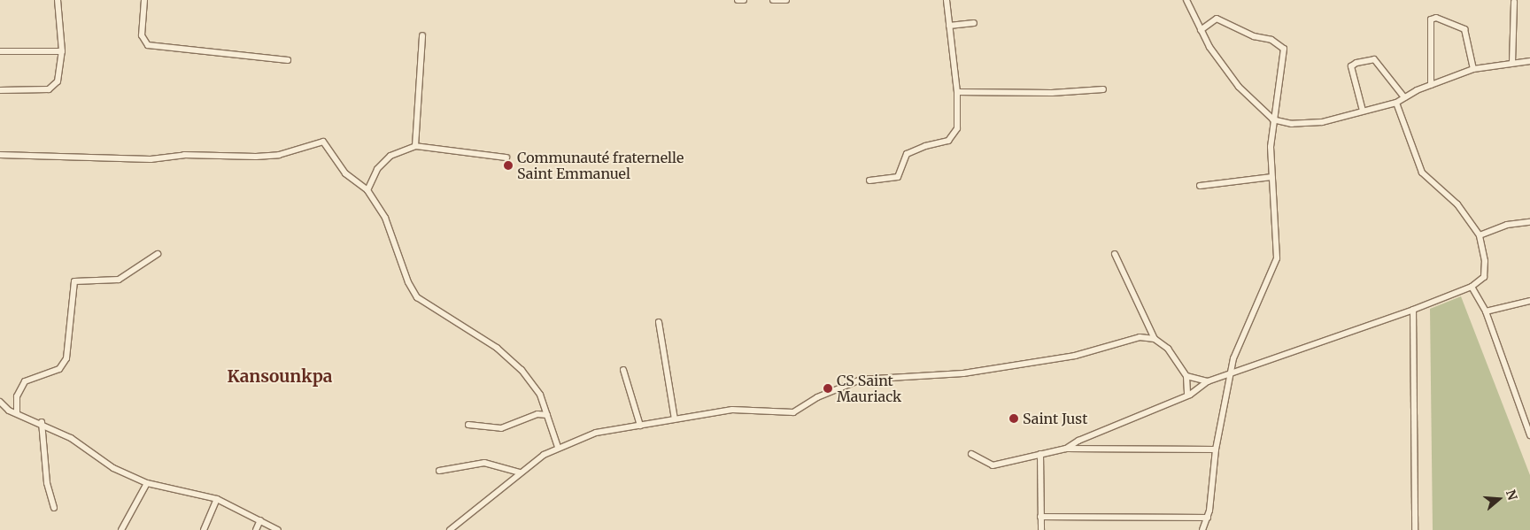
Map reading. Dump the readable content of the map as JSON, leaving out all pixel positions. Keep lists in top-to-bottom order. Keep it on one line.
{"districts":["Kansounkpa"],"places":["Communauté fraternelle Saint Emmanuel","CS Saint Mauriack","Saint Just"],"north":"right"}
